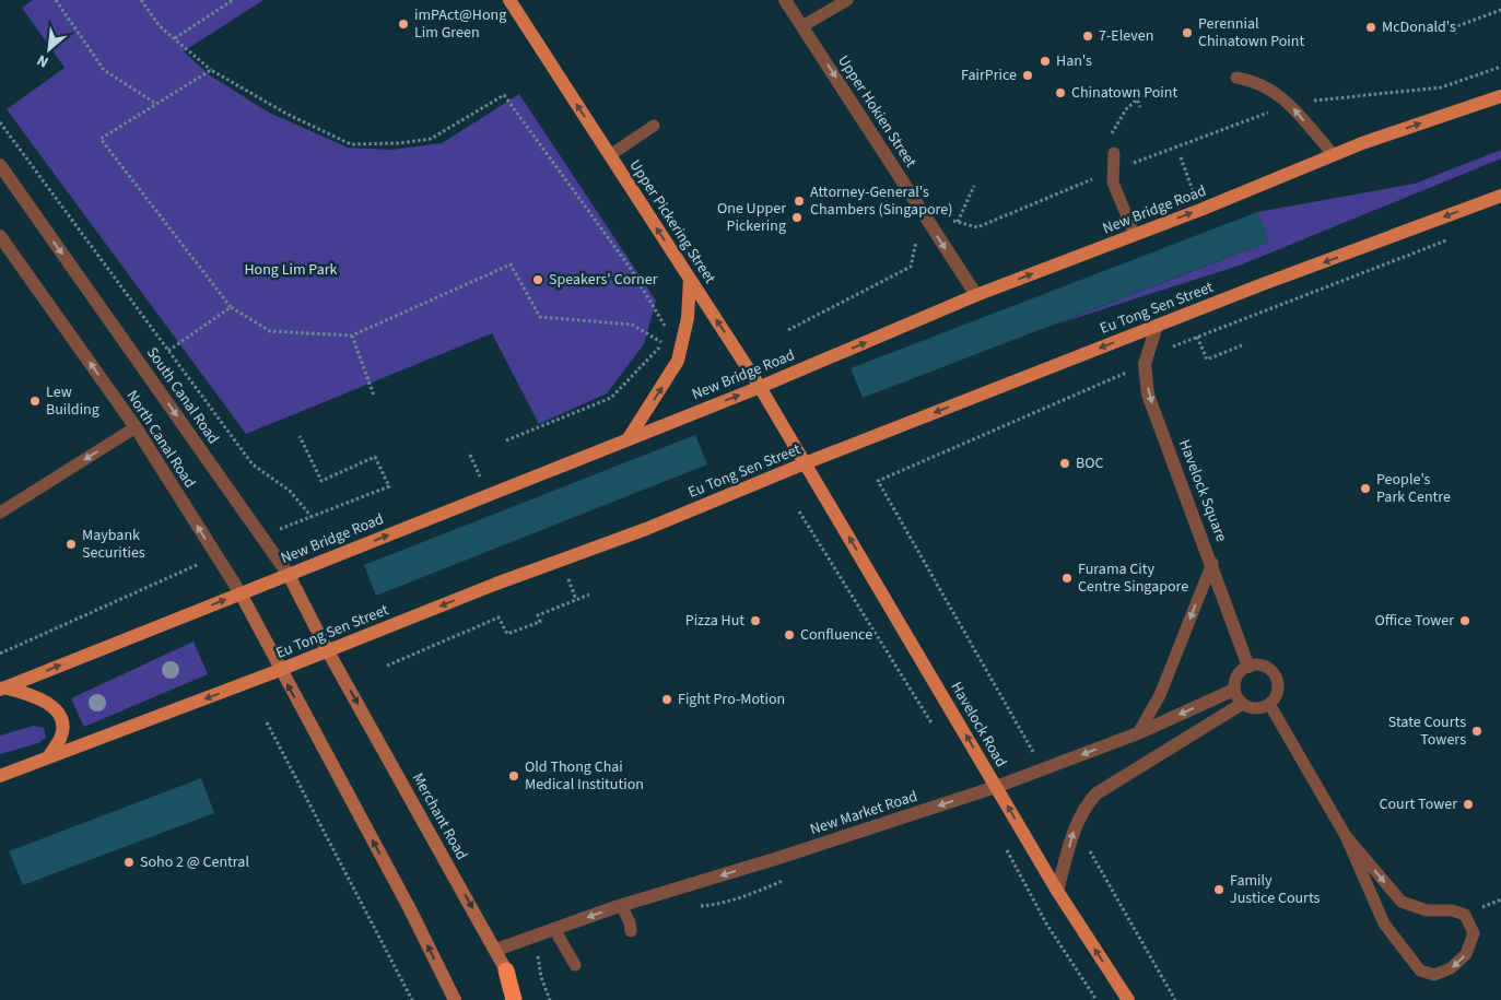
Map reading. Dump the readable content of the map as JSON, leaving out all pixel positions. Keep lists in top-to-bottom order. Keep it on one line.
{"streets":{"main road":["New Bridge Road","Upper Pickering Street","Eu Tong Sen Street","South Canal Road","North Canal Road","Havelock Road","Merchant Road"],"street":["Upper Hokien Street","Havelock Square","New Market Road"]},"crossings":[["Upper Hokien Street","New Bridge Road"],["New Bridge Road","Upper Pickering Street"],["New Bridge Road","South Canal Road"],["New Bridge Road","North Canal Road"],["Upper Pickering Street","Eu Tong Sen Street"],["Upper Pickering Street","Havelock Road"],["Eu Tong Sen Street","South Canal Road"],["Eu Tong Sen Street","North Canal Road"],["Eu Tong Sen Street","Havelock Square"],["Eu Tong Sen Street","Havelock Road"],["Eu Tong Sen Street","Merchant Road"],["South Canal Road","Merchant Road"],["Havelock Square","New Market Road"],["Havelock Road","New Market Road"],["New Market Road","Merchant Road"]],"one_way":["Upper Hokien Street","New Bridge Road","Upper Pickering Street","Eu Tong Sen Street","South Canal Road","North Canal Road","Havelock Square","Havelock Road"],"parks":["Hong Lim Park"],"places":["imPAct@Hong Lim Green","McDonald's","Perennial Chinatown Point","7-Eleven","Han's","FairPrice","Chinatown Point","Attorney-General's Chambers (Singapore)","One Upper Pickering","Speakers' Corner","Lew Building","BOC","People's Park Centre","Maybank Securities","Furama City Centre Singapore","Pizza Hut","Office Tower","Confluence","Fight Pro-Motion","State Courts Towers","Old Thong Chai Medical Institution","Court Tower","Soho 2 @ Central","Family Justice Courts"],"north":"bottom left"}
